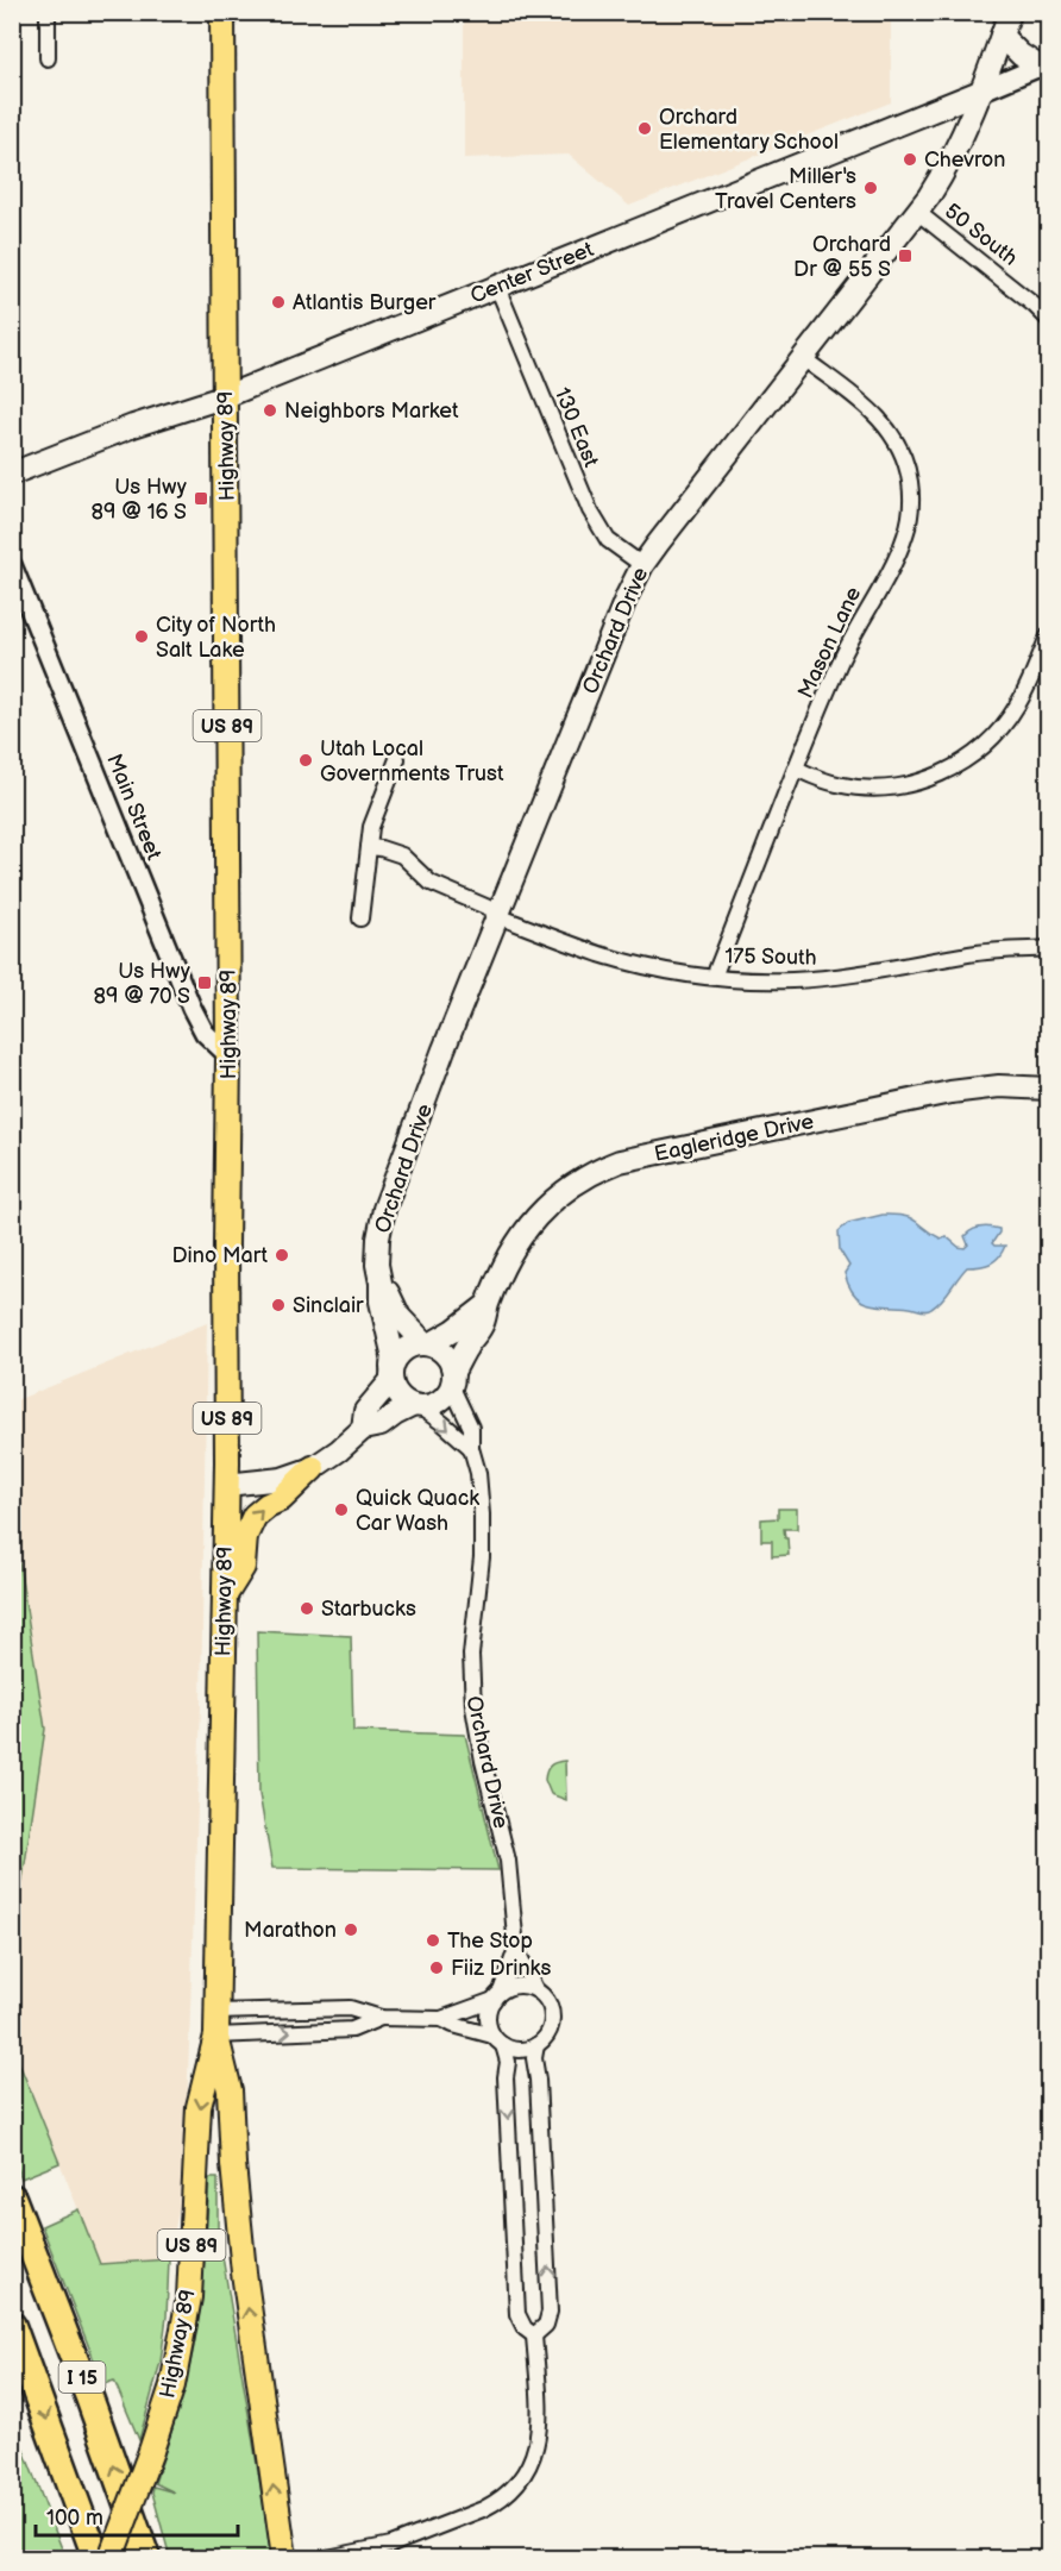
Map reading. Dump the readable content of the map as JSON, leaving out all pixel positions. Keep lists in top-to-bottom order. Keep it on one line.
{"streets":{"highway":["I 15"],"main road":["Center Street","Highway 89","Orchard Drive","US 89","Eagleridge Drive"],"street":["50 South","130 East","Mason Lane","Main Street","175 South"]},"crossings":[["50 South","Orchard Drive"],["Center Street","130 East"],["Center Street","Highway 89"],["Center Street","Orchard Drive"],["130 East","Orchard Drive"],["Highway 89","Main Street"],["Orchard Drive","Mason Lane"],["Orchard Drive","175 South"],["Orchard Drive","Eagleridge Drive"],["Mason Lane","175 South"]],"places":{"other":["Orchard Elementary School","Chevron","Miller's Travel Centers","Atlantis Burger","Neighbors Market","City of North Salt Lake","Utah Local Governments Trust","Dino Mart","Sinclair","Quick Quack Car Wash","Starbucks","Marathon","The Stop","Fiiz Drinks"],"transit":["Orchard Dr @ 55 S","Us Hwy 89 @ 16 S","Us Hwy 89 @ 70 S"]},"scale_bar":"100 m"}
